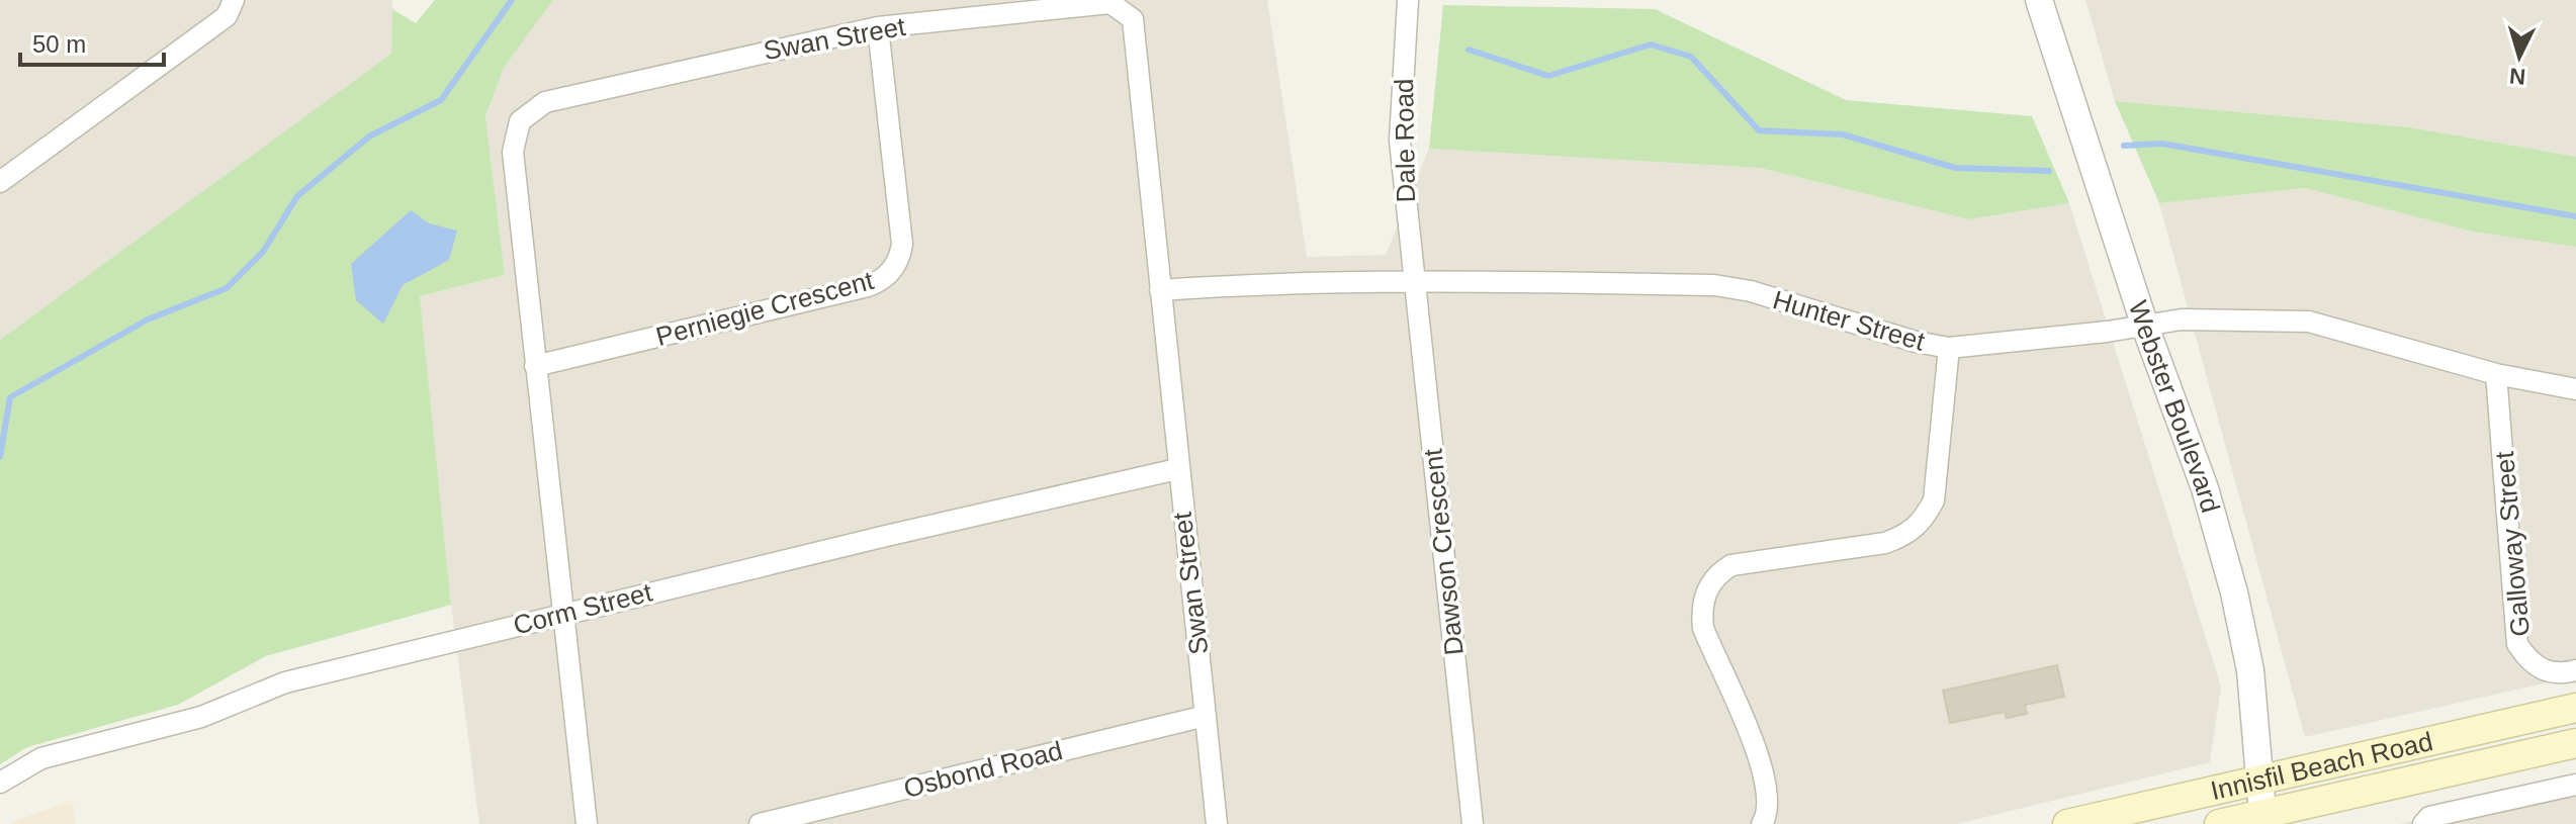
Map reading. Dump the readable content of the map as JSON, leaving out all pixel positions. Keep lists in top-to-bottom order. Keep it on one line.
{"streets":{"main road":["Innisfil Beach Road"],"street":["Swan Street","Dale Road","Perniegie Crescent","Hunter Street","Webster Boulevard","Galloway Street","Dawson Crescent","Corm Street","Osbond Road"]},"crossings":[["Swan Street","Perniegie Crescent"],["Swan Street","Hunter Street"],["Swan Street","Corm Street"],["Swan Street","Osbond Road"],["Dale Road","Hunter Street"],["Dale Road","Dawson Crescent"],["Hunter Street","Webster Boulevard"],["Hunter Street","Galloway Street"],["Hunter Street","Dawson Crescent"],["Webster Boulevard","Innisfil Beach Road"]],"scale_bar":"50 m","north":"bottom"}
